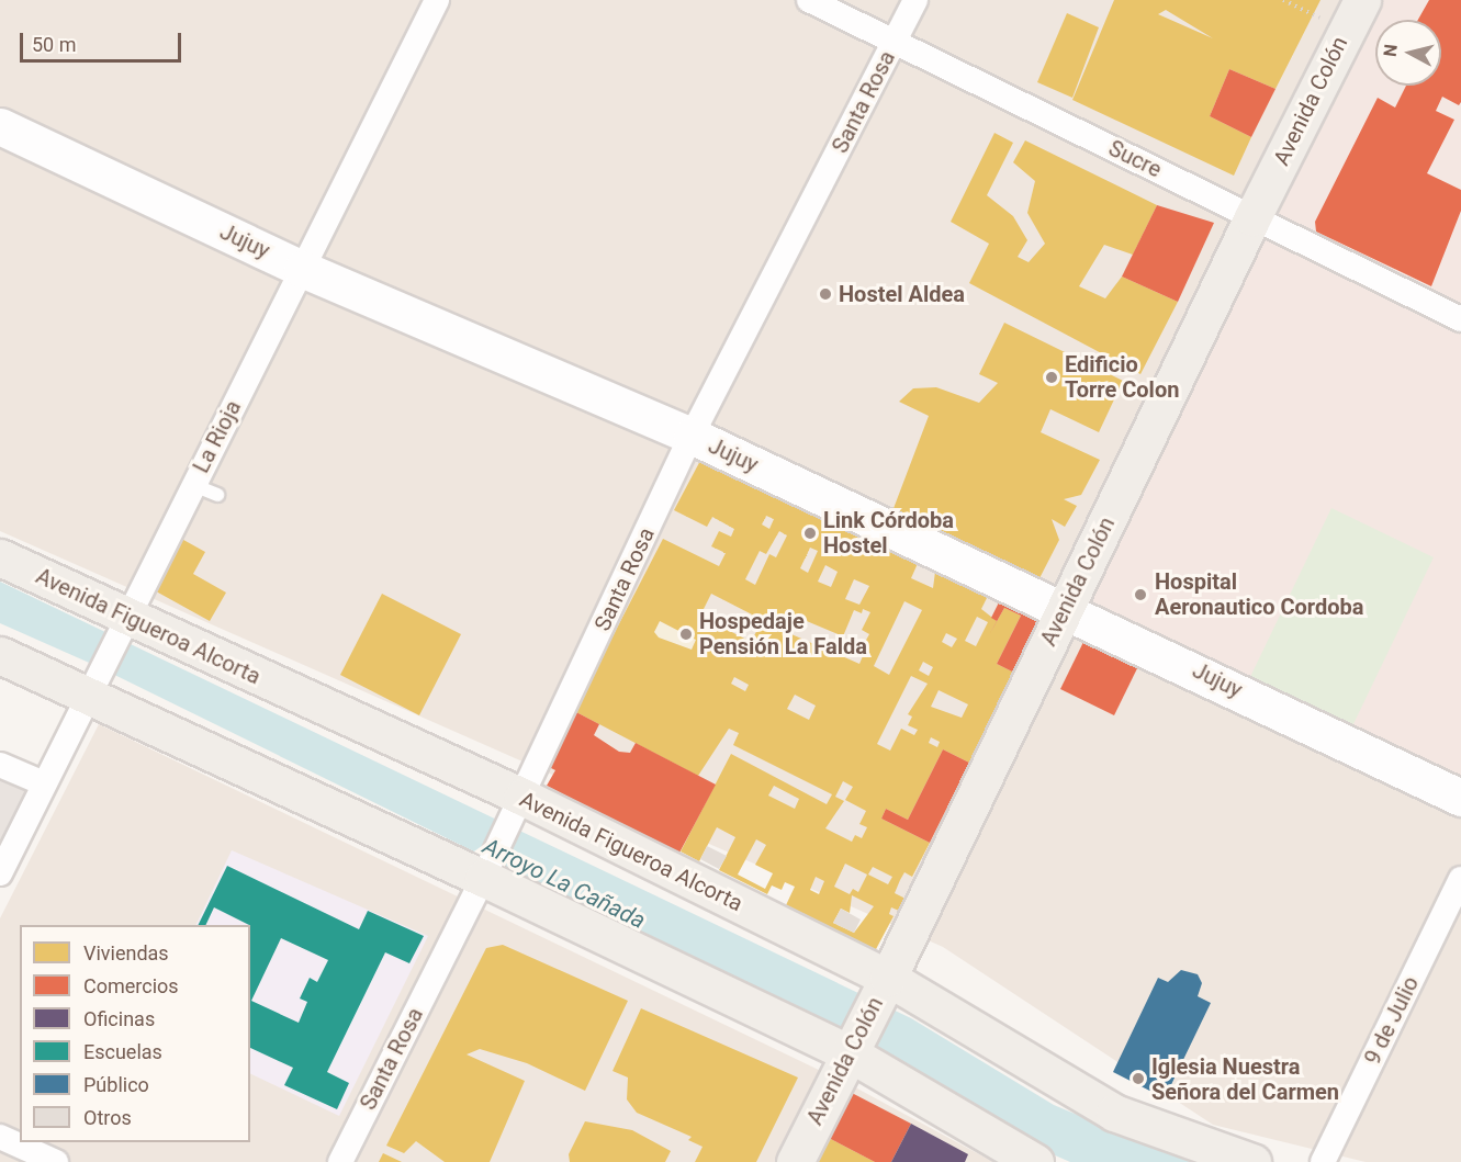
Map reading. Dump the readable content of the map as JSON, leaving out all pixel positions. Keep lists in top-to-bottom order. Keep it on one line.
{"streets":{"main road":["Avenida Colón","Avenida Figueroa Alcorta"],"street":["Santa Rosa","Sucre","Jujuy","La Rioja","9 de Julio"]},"crossings":[["Avenida Colón","Sucre"],["Avenida Colón","Jujuy"],["Avenida Colón","Avenida Figueroa Alcorta"],["Santa Rosa","Sucre"],["Santa Rosa","Jujuy"],["Santa Rosa","Avenida Figueroa Alcorta"],["Jujuy","La Rioja"],["La Rioja","Avenida Figueroa Alcorta"]],"water":["Arroyo La Cañada"],"places":["Hostel Aldea","Edificio Torre Colon","Link Córdoba Hostel","Hospital Aeronautico Cordoba","Hospedaje Pensión La Falda","Iglesia Nuestra Señora del Carmen"],"legend":["Viviendas","Comercios","Oficinas","Escuelas","Público","Otros"],"scale_bar":"50 m","north":"left"}
